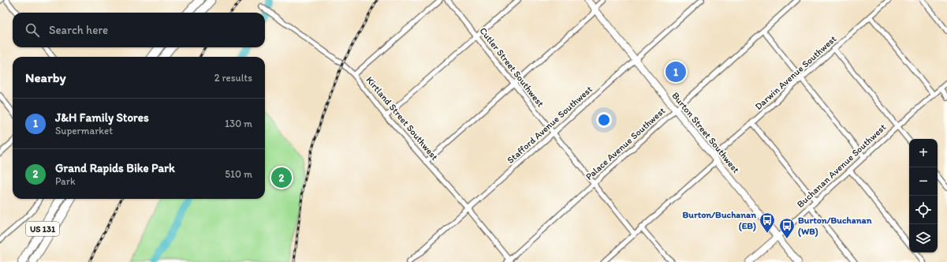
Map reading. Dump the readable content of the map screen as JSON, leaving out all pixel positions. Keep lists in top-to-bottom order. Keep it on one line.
{"streets":{"highway":["US 131"],"main road":["Burton Street Southwest"],"street":["Cutler Street Southwest","Darwin Avenue Southwest","Kirtland Street Southwest","Stafford Avenue Southwest","Palace Avenue Southwest","Buchanan Avenue Southwest"]},"crossings":[["Cutler Street Southwest","Darwin Avenue Southwest"],["Cutler Street Southwest","Stafford Avenue Southwest"],["Cutler Street Southwest","Palace Avenue Southwest"],["Darwin Avenue Southwest","Burton Street Southwest"],["Kirtland Street Southwest","Stafford Avenue Southwest"],["Kirtland Street Southwest","Palace Avenue Southwest"],["Stafford Avenue Southwest","Burton Street Southwest"],["Burton Street Southwest","Palace Avenue Southwest"],["Burton Street Southwest","Buchanan Avenue Southwest"]],"places":{"bus stop":["Burton/Buchanan (EB)","Burton/Buchanan (WB)"]},"page":{"search":"Search here","heading":["Nearby","2 results"],"pins":["1","2"],"list":[{"mark":"1","name":"J&H Family Stores","note":"Supermarket","value":"130 m"},{"mark":"2","name":"Grand Rapids Bike Park","note":"Park","value":"510 m"}],"map_buttons":["+","−"]}}
